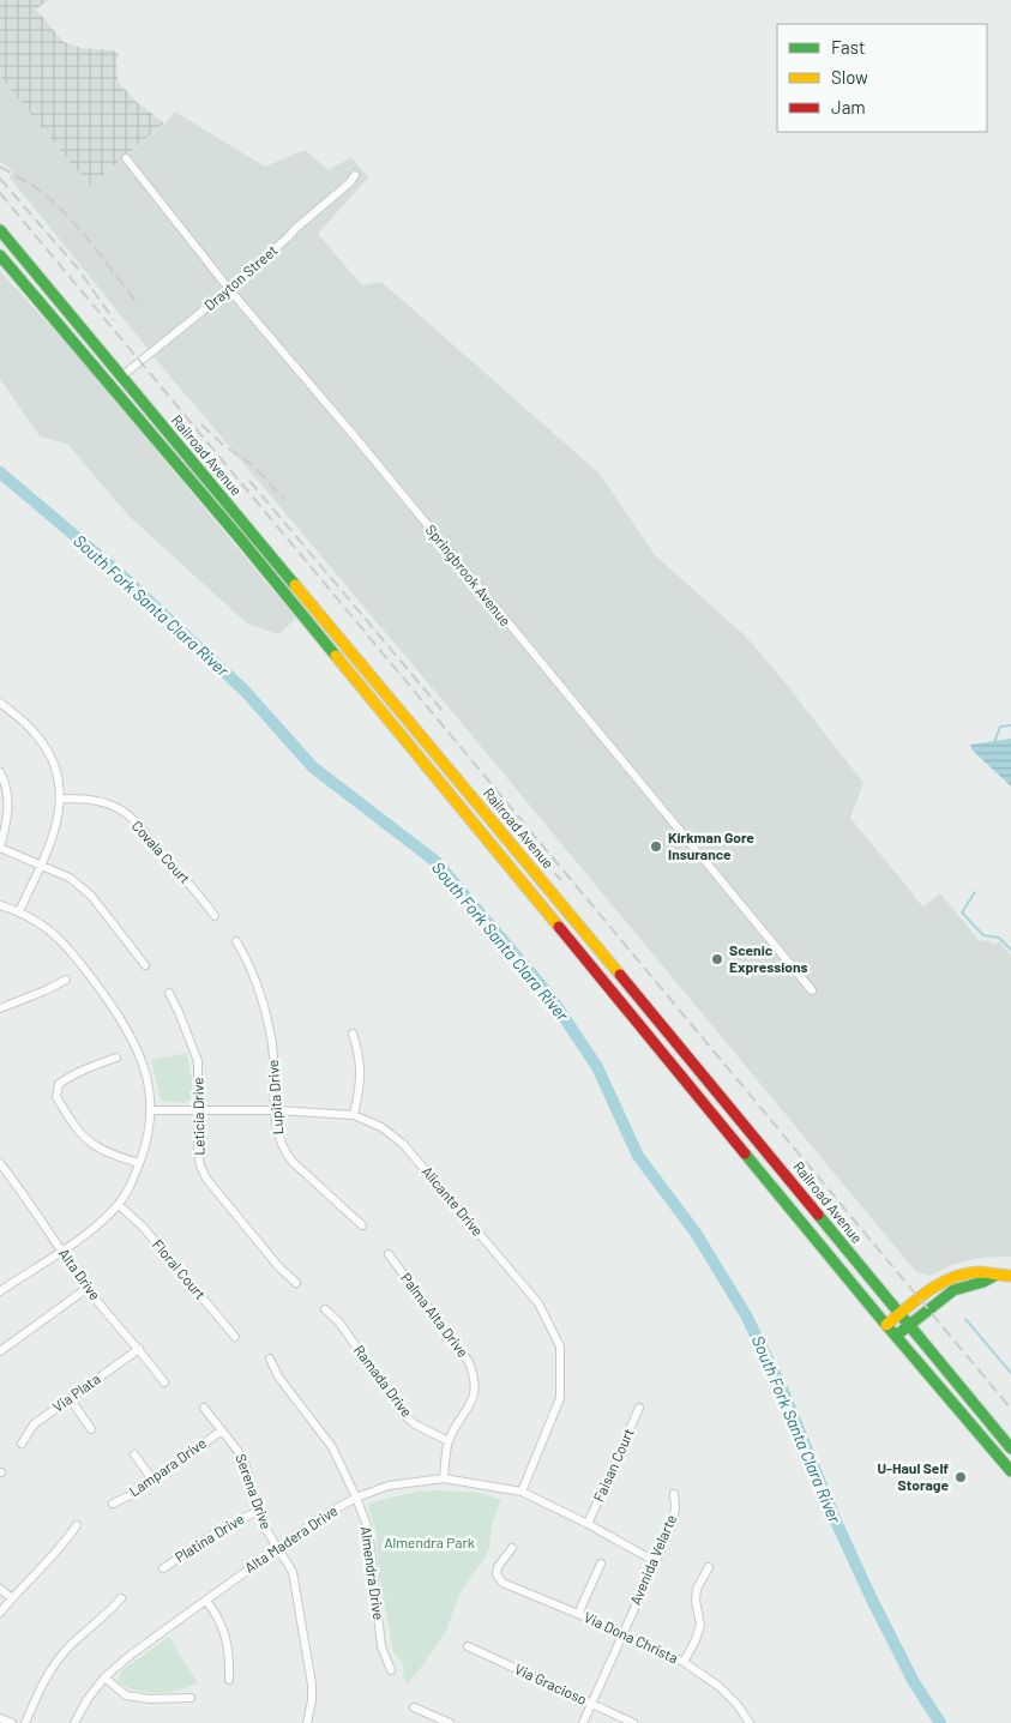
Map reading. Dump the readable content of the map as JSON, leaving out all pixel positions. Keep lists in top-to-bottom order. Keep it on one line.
{"streets":{"main road":["Railroad Avenue"],"street":["Drayton Street","Springbrook Avenue","Covala Court","Lupita Drive","Leticia Drive","Alicante Drive","Floral Court","Alta Drive","Palma Alta Drive","Ramada Drive","Via Plata","Faisan Court","Lampara Drive","Serena Drive","Platina Drive","Alta Madera Drive","Avenida Velarte","Almendra Drive","Via Dona Christa","Via Gracioso"]},"crossings":[["Drayton Street","Railroad Avenue"],["Drayton Street","Springbrook Avenue"],["Lupita Drive","Alicante Drive"],["Leticia Drive","Alicante Drive"],["Alicante Drive","Alta Madera Drive"],["Alta Drive","Via Plata"],["Palma Alta Drive","Ramada Drive"],["Palma Alta Drive","Alta Madera Drive"],["Faisan Court","Alta Madera Drive"],["Lampara Drive","Serena Drive"],["Serena Drive","Platina Drive"],["Serena Drive","Alta Madera Drive"],["Alta Madera Drive","Avenida Velarte"],["Alta Madera Drive","Almendra Drive"],["Avenida Velarte","Via Dona Christa"],["Avenida Velarte","Via Gracioso"]],"water":["South Fork Santa Clara River"],"parks":["Almendra Park"],"places":["Kirkman Gore Insurance","Scenic Expressions","U-Haul Self Storage"],"legend":["Fast","Slow","Jam"]}
